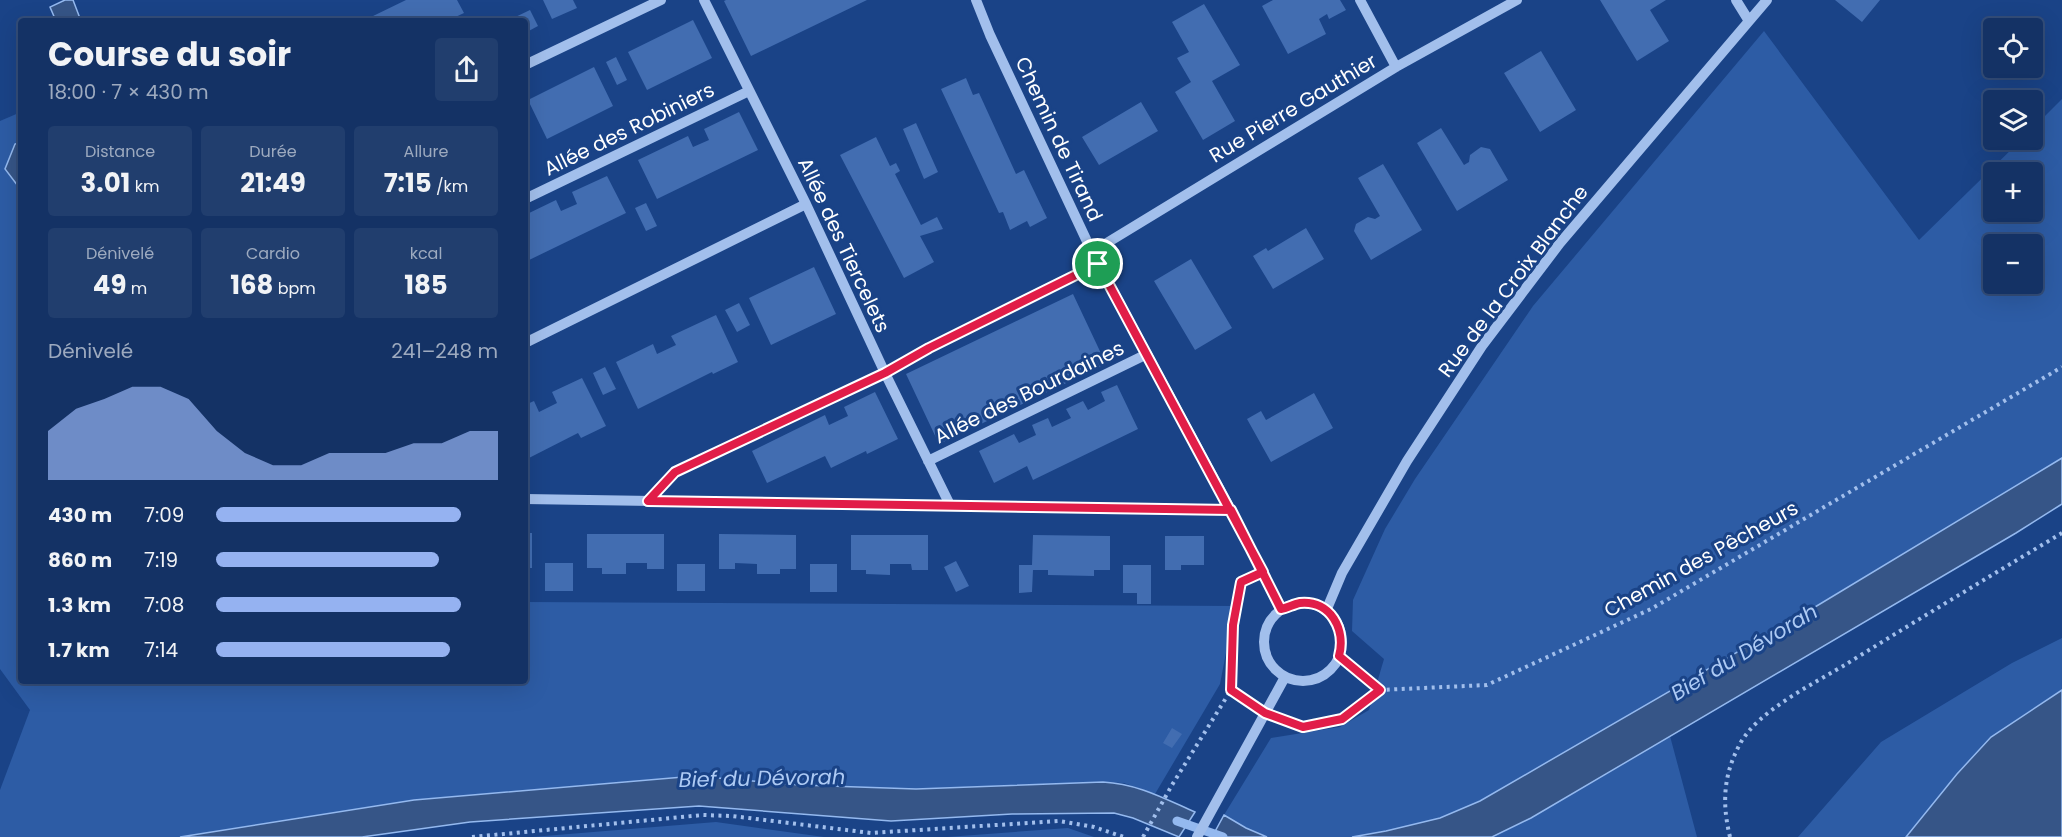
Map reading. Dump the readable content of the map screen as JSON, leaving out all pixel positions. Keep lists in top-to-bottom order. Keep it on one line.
{"streets":{"street":["Rue Pierre Gauthier","Allée des Robiniers","Chemin de Tirand","Allée des Tiercelets","Rue de la Croix Blanche","Allée des Bourdaines"],"path":["Chemin des Pêcheurs"]},"crossings":[["Rue Pierre Gauthier","Chemin de Tirand"],["Allée des Robiniers","Allée des Tiercelets"],["Chemin de Tirand","Rue de la Croix Blanche"],["Chemin de Tirand","Allée des Bourdaines"],["Allée des Tiercelets","Allée des Bourdaines"]],"water":["Bief du Dévorah"],"page":{"map_buttons":["+","−"],"heading":["Course du soir","18:00 · 7 × 430 m"],"stats":[["Distance","3.01 km"],["Durée","21:49"],["Allure","7:15 /km"],["Dénivelé","49 m"],["Cardio","168 bpm"],["kcal","185"]],"chart":["Dénivelé","241–248 m"],"list":[{"name":"430 m","note":"7:09"},{"name":"860 m","note":"7:19"},{"name":"1.3 km","note":"7:08"},{"name":"1.7 km","note":"7:14"}]}}
